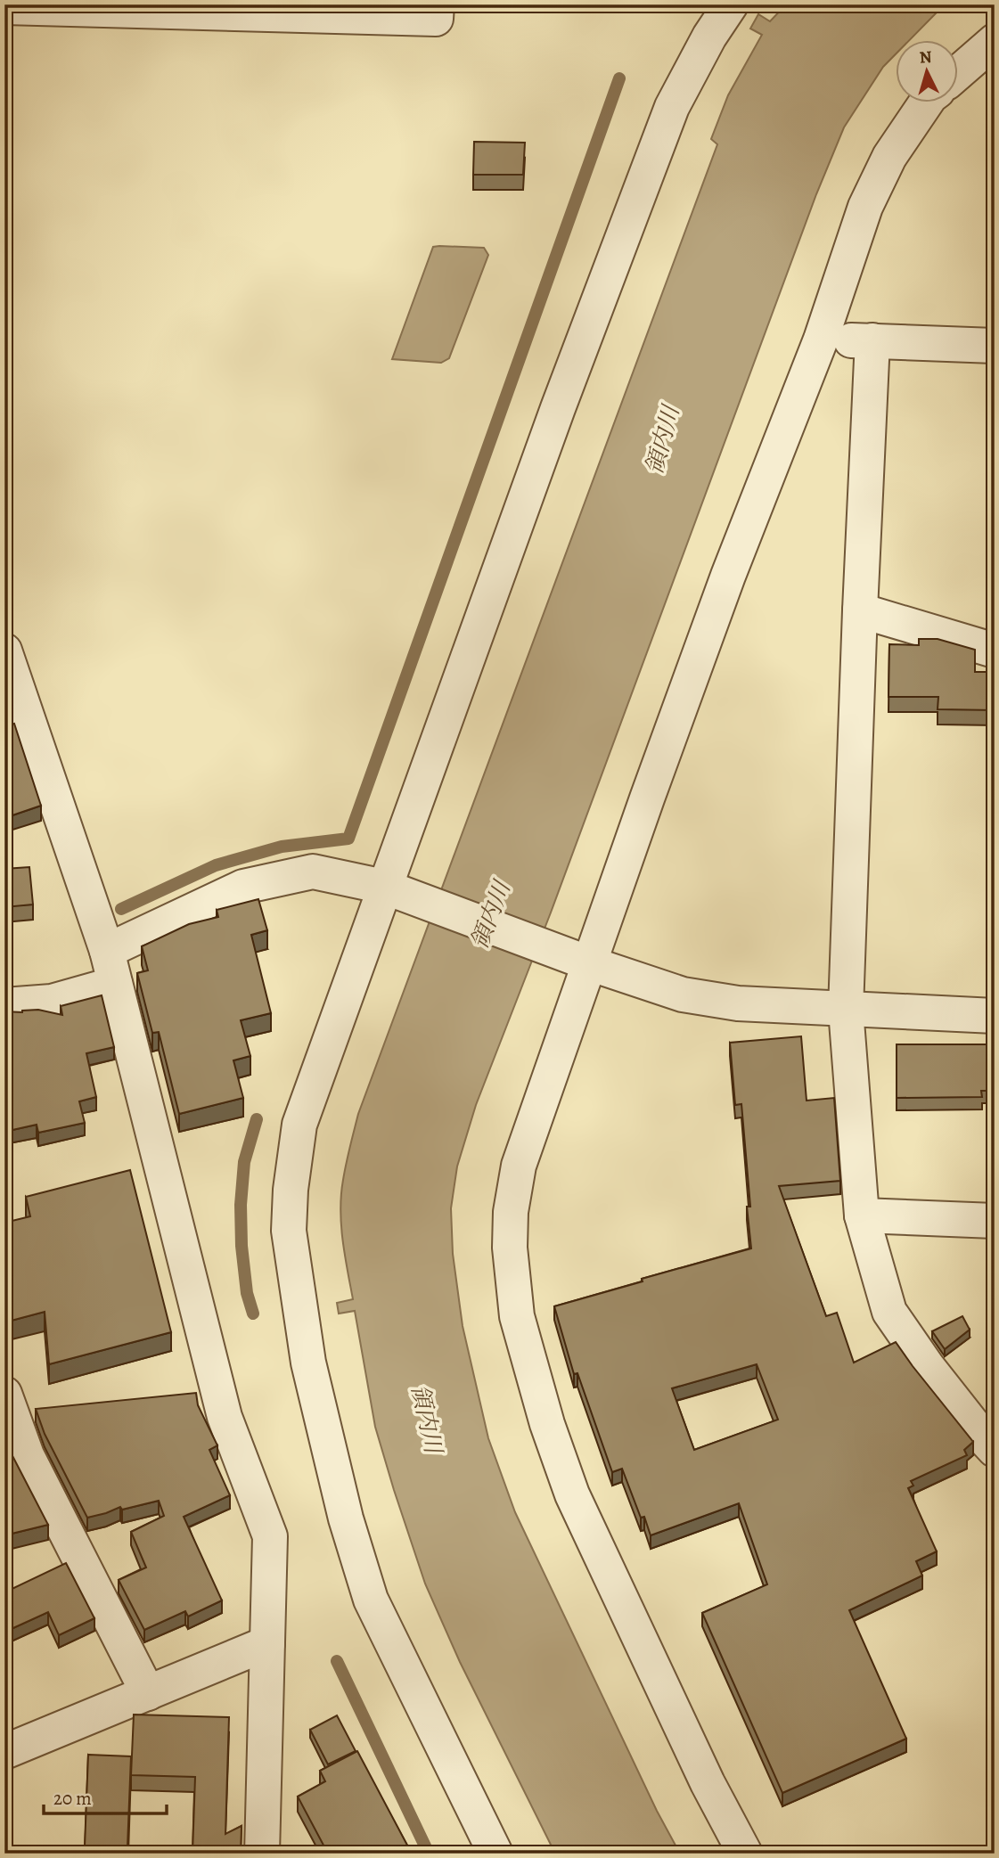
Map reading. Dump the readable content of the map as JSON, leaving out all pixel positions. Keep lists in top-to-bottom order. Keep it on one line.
{"water":["領内川"],"scale_bar":"20 m","north":"top"}
